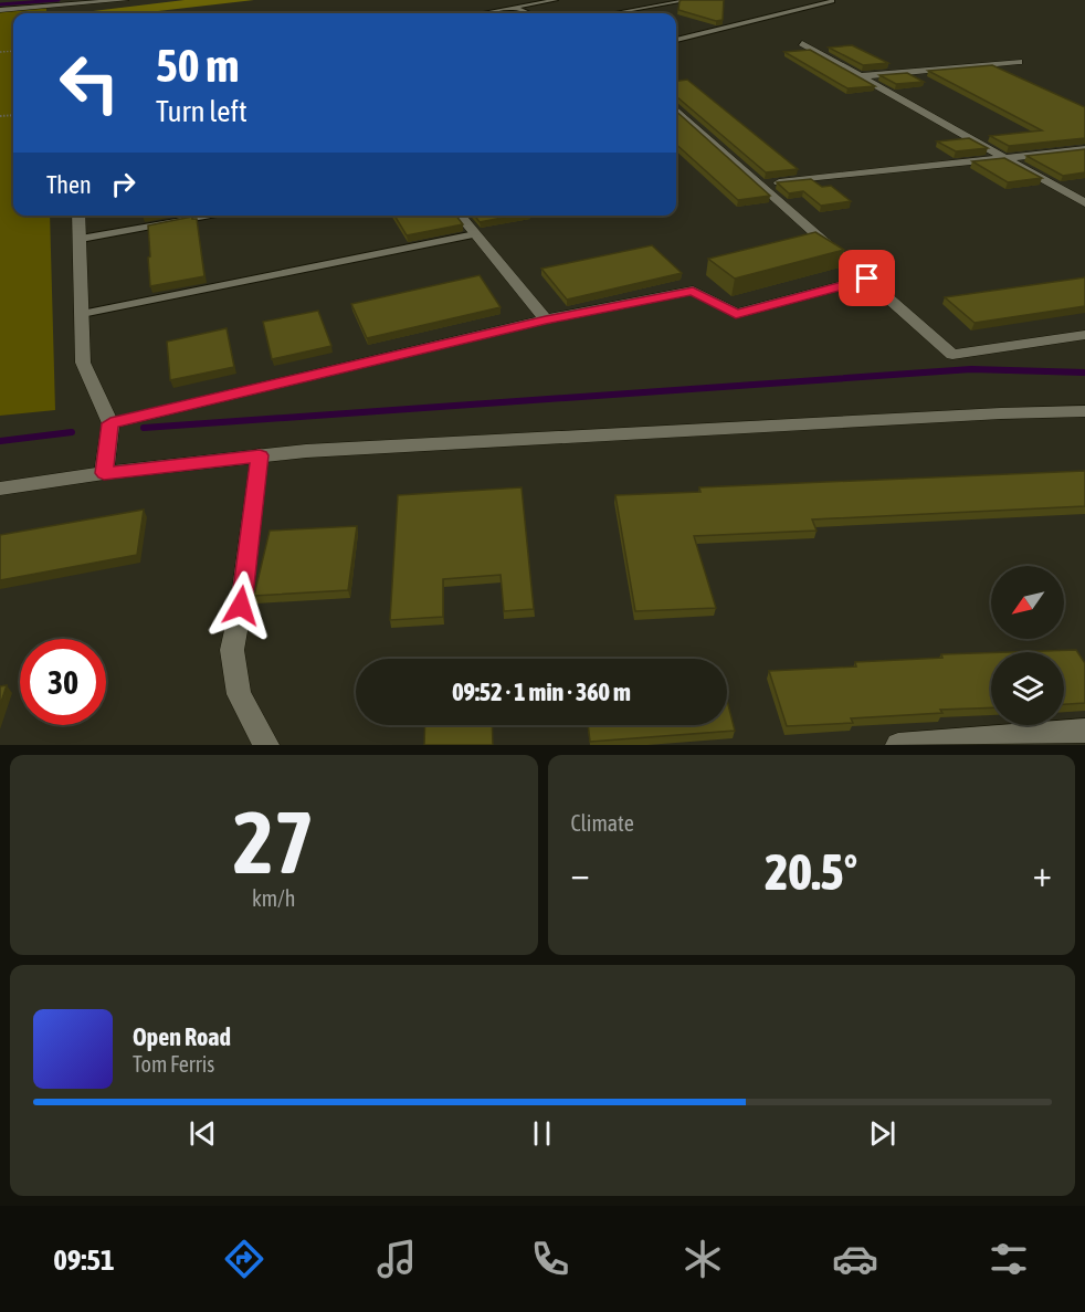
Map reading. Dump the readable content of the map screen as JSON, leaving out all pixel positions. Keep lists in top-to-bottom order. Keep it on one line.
{"north":"bottom left","page":{"turn":["50 m","Turn left"],"then":"Then","limit":"30","trip":"09:52 · 1 min · 360 m","tile":[["27","km/h"],"Climate"],"heat":["−","20.5°","+"],"song":["Open Road","Tom Ferris"],"tabs":"09:51"}}
